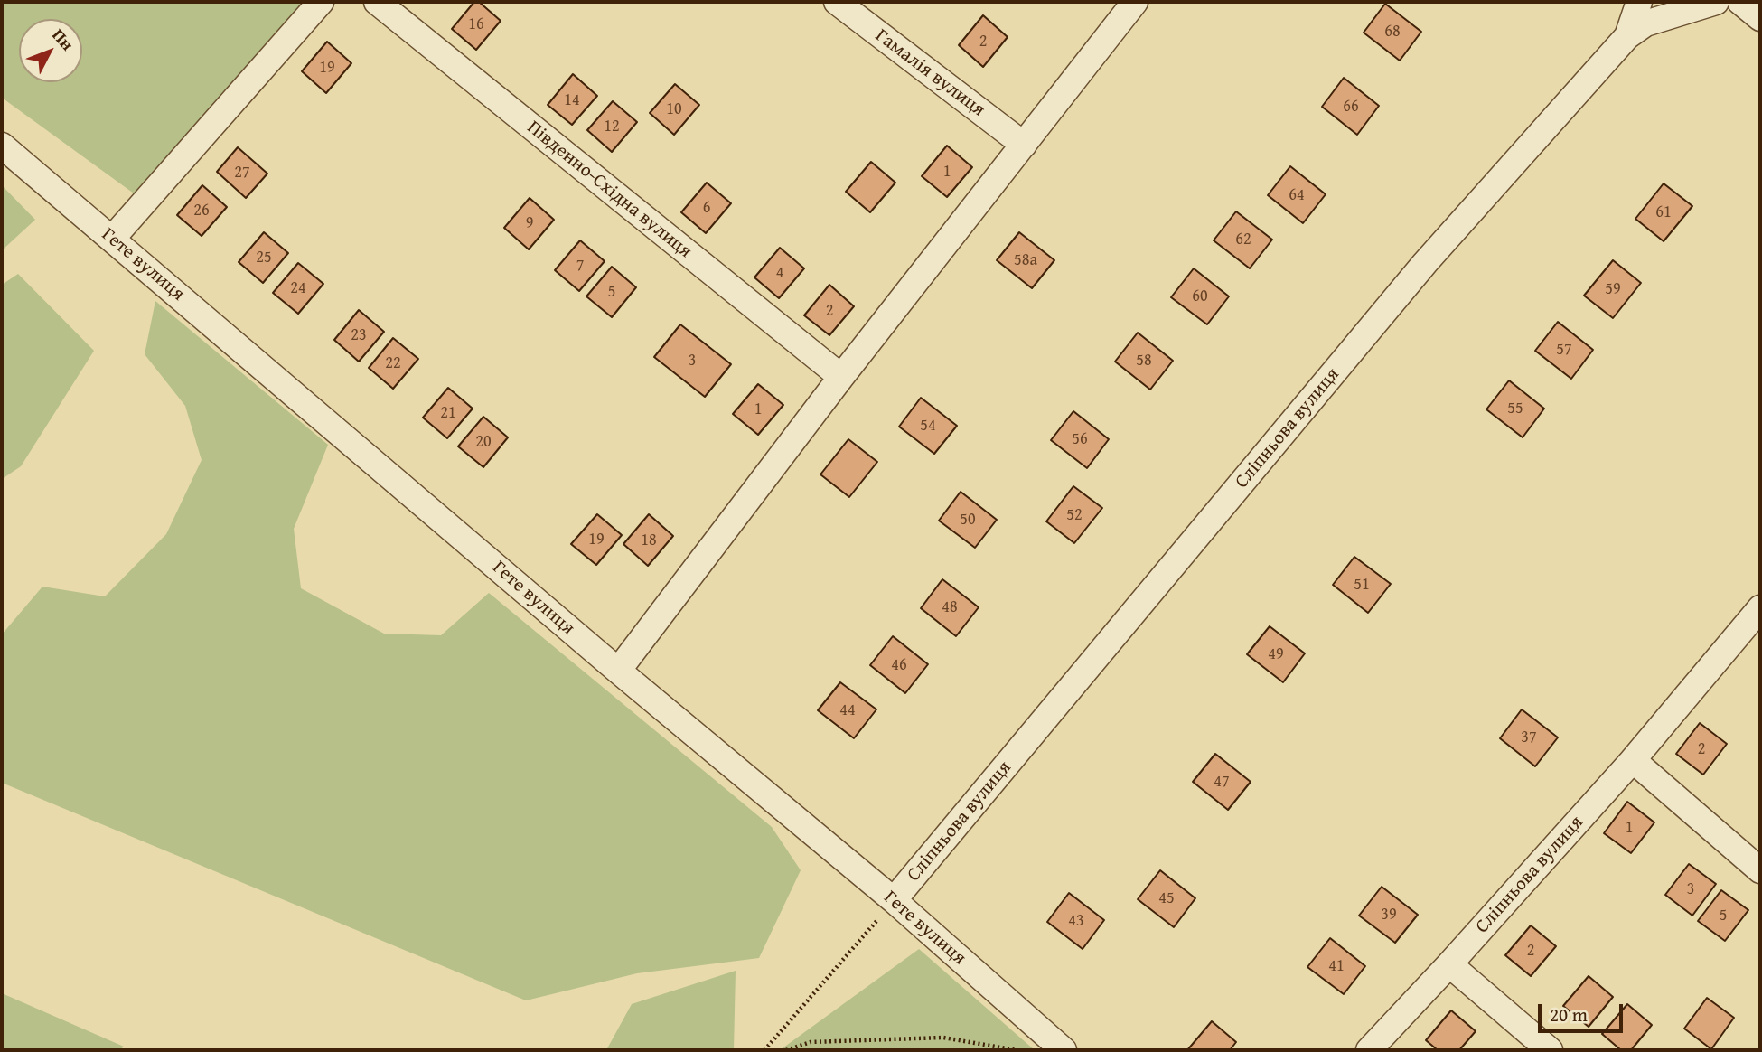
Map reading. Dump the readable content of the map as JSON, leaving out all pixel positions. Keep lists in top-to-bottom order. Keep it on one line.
{"streets":{"street":["Гамалія вулиця","Південно-Східна вулиця","Гете вулиця","Сліпньова вулиця"]},"crossings":[["Гете вулиця","Сліпньова вулиця"]],"house_numbers":["16","68","2","19","14","66","10","12","1","27","64","6","26","61","9","62","25","58а","7","4","24","59","5","60","2","23","57","3","58","22","55","1","21","54","56","20","52","50","19","18","51","48","49","46","44","37","2","47","1","3","45","39","5","43","2","41"],"scale_bar":"20 m","north":"top right"}
